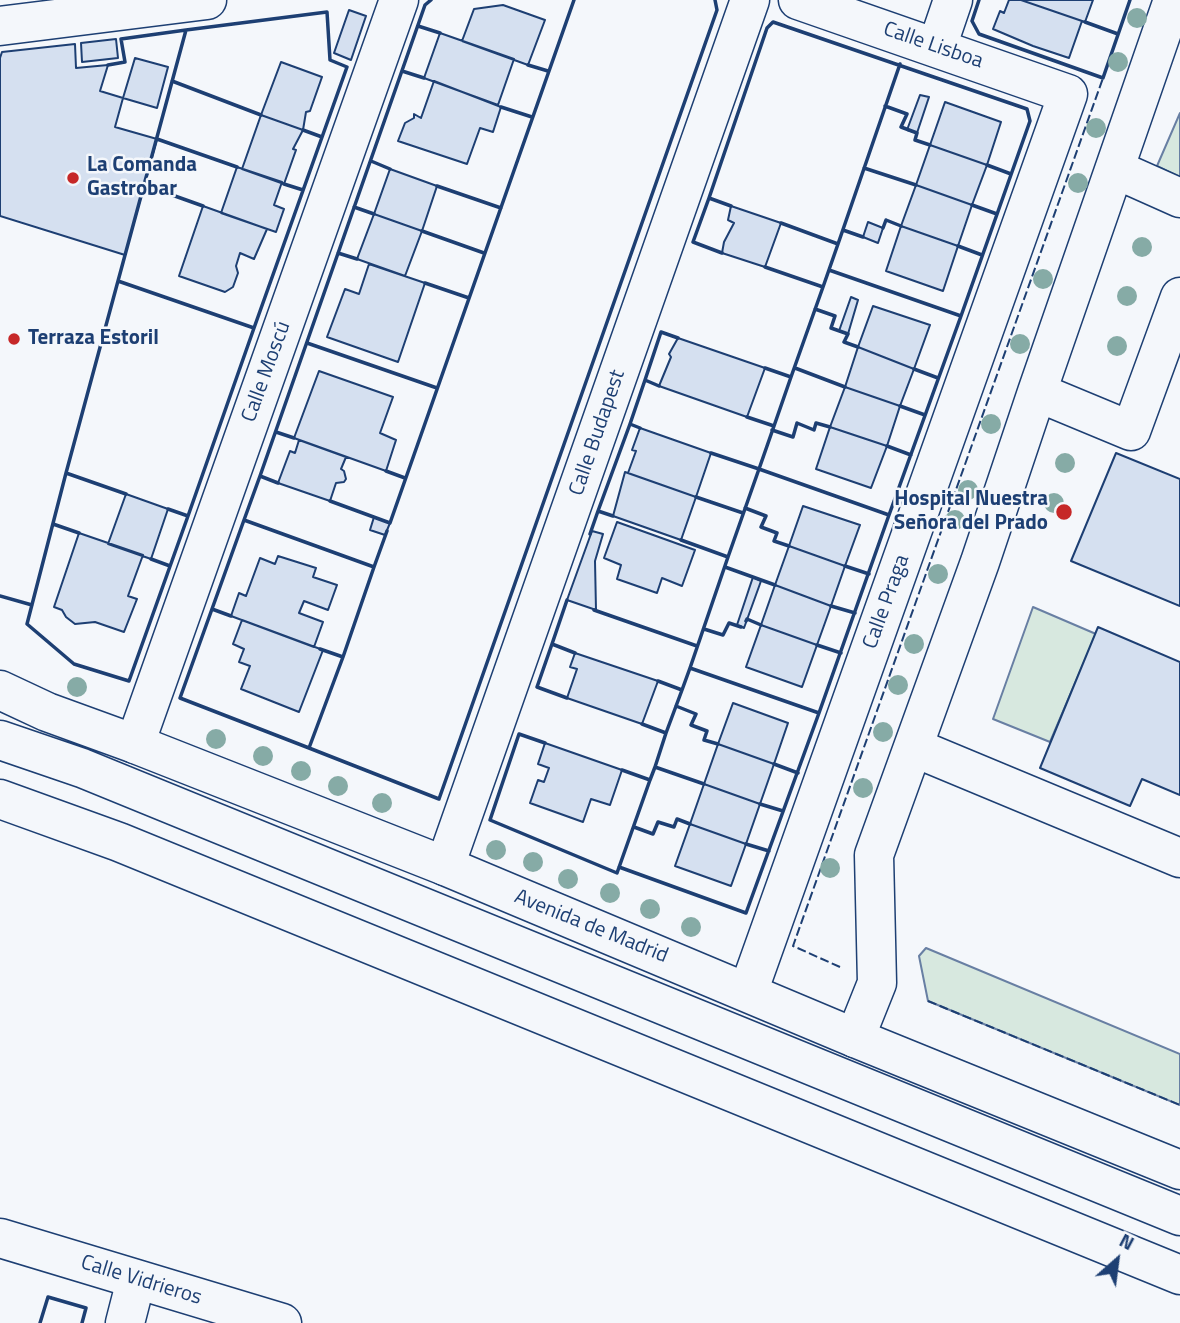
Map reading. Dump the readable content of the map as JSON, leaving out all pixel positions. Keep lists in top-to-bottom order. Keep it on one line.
{"streets":{"street":["Calle Lisboa","Calle Moscú","Calle Budapest","Calle Praga","Avenida de Madrid","Calle Vidrieros"]},"crossings":[["Calle Lisboa","Calle Praga"],["Calle Moscú","Avenida de Madrid"],["Calle Budapest","Avenida de Madrid"],["Calle Praga","Avenida de Madrid"]],"places":["La Comanda Gastrobar","Terraza Estoril","Hospital Nuestra Señora del Prado"],"north":"top right"}
